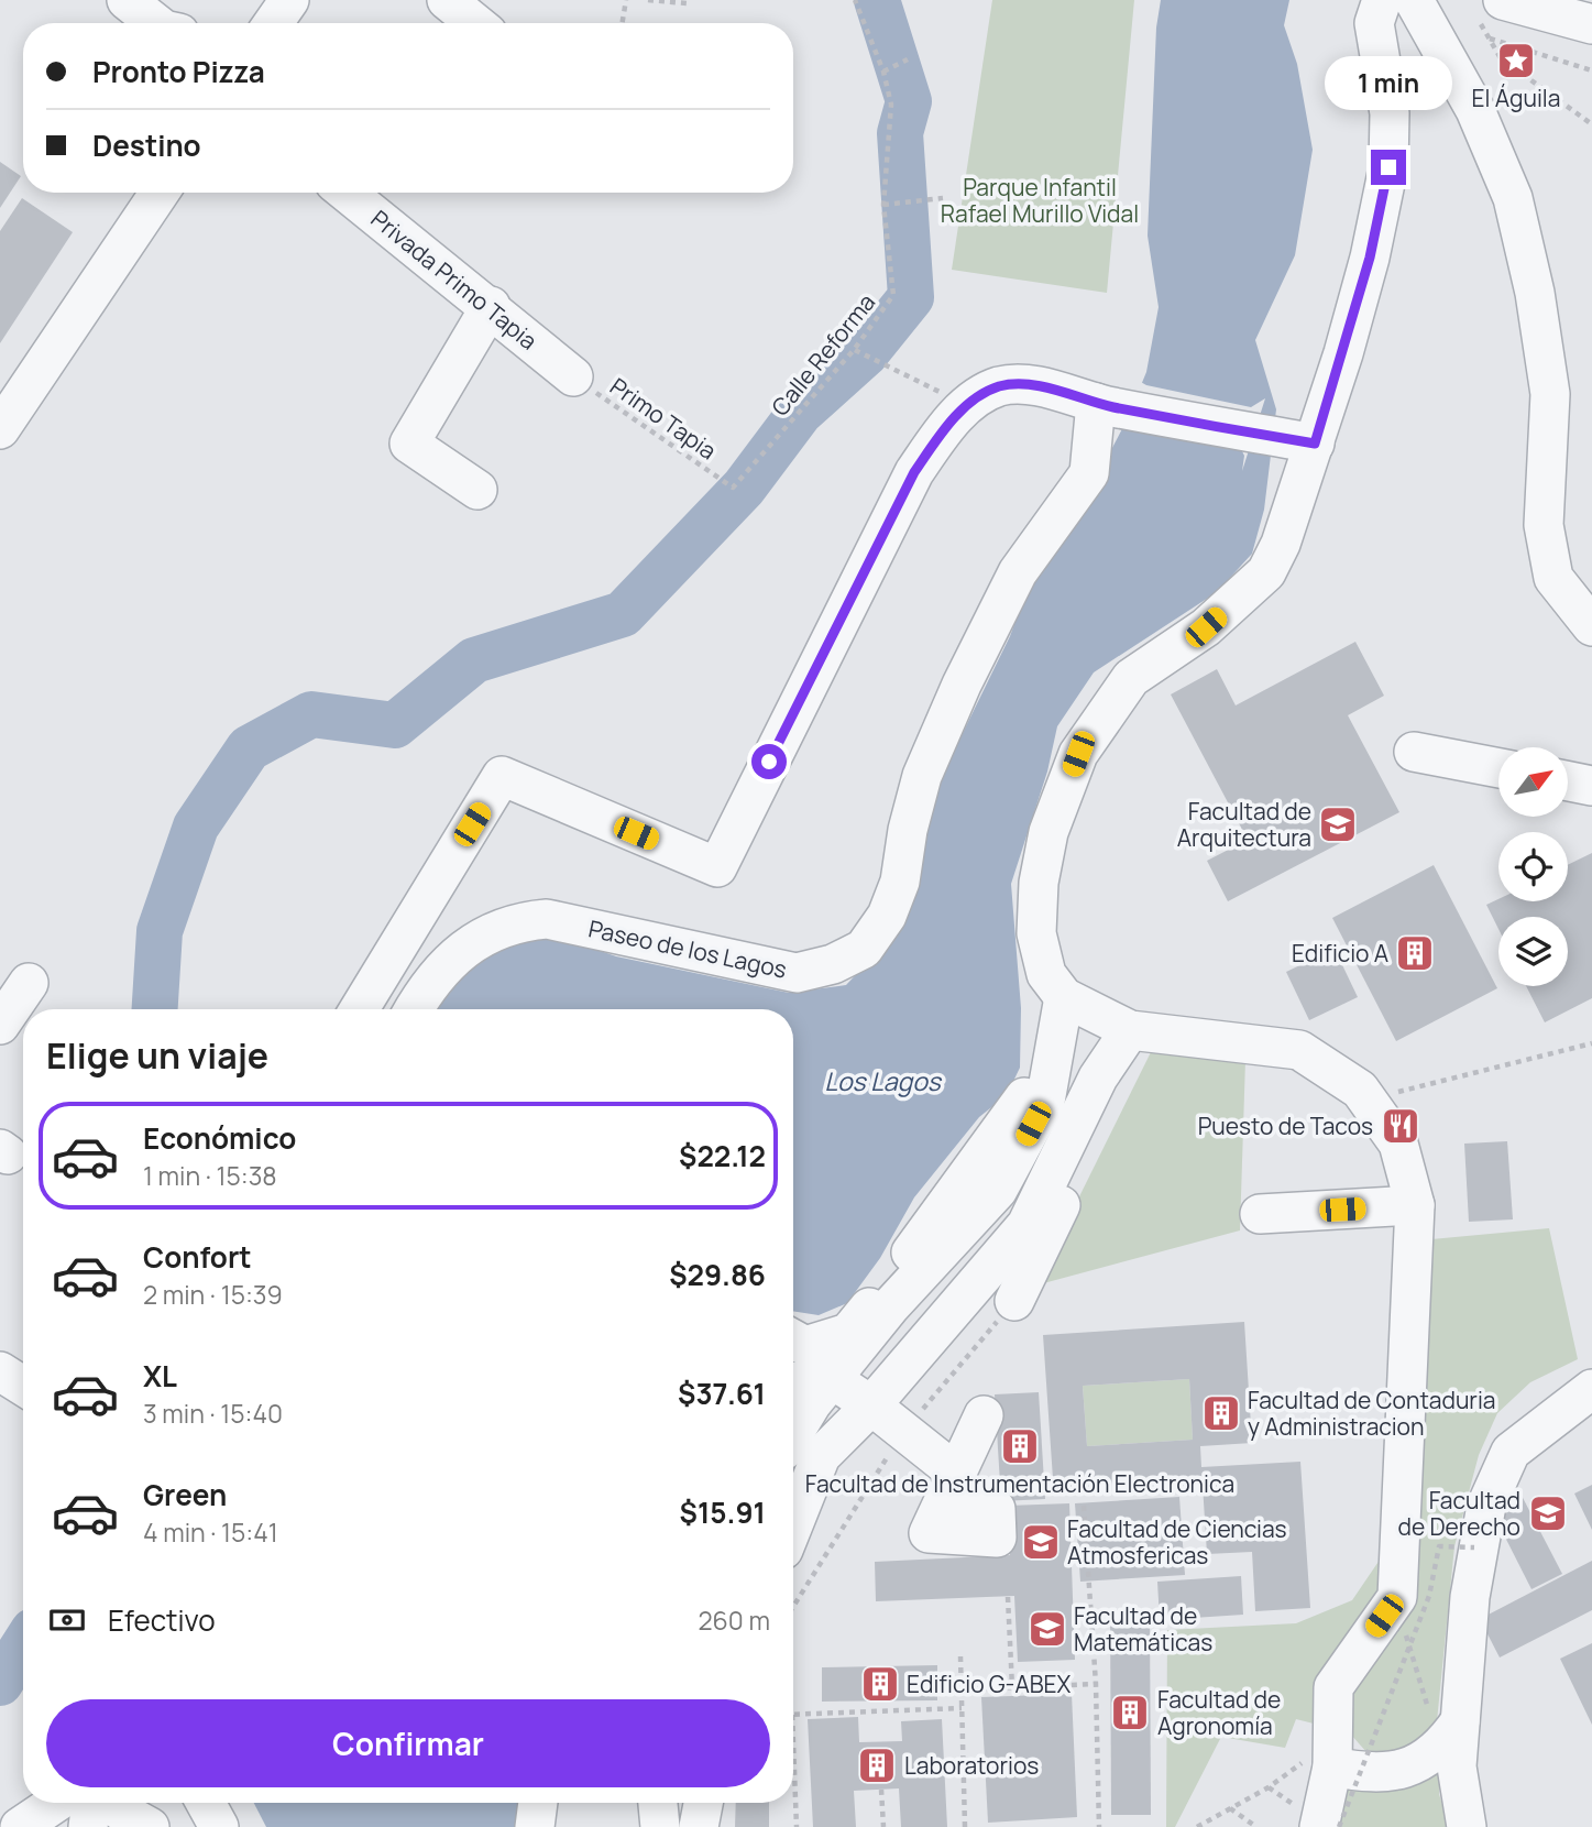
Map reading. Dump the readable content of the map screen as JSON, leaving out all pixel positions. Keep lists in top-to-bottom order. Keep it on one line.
{"streets":{"street":["Privada Primo Tapia","Paseo de los Lagos"],"path":["Calle Reforma","Primo Tapia"]},"crossings":[["Privada Primo Tapia","Primo Tapia"],["Calle Reforma","Primo Tapia"]],"water":["Los Lagos"],"parks":["Parque Infantil Rafael Murillo Vidal"],"places":{"place":["El Águila"],"school or university":["Facultad de Arquitectura","Facultad de Derecho","Facultad de Ciencias Atmosfericas","Facultad de Matemáticas"],"building":["Edificio A","Facultad de Contaduria y Administracion","Facultad de Instrumentación Electronica","Edificio G-ABEX","Facultad de Agronomía","Laboratorios"],"restaurant":["Puesto de Tacos"]},"north":"top right","page":{"banner":["Pronto Pizza","Destino"],"bubble":"1 min","heading":"Elige un viaje","list":[{"name":"Económico","note":"1 min · 15:38","value":"$22.12"},{"name":"Confort","note":"2 min · 15:39","value":"$29.86"},{"name":"XL","note":"3 min · 15:40","value":"$37.61"},{"name":"Green","note":"4 min · 15:41","value":"$15.91"}],"pay":["Efectivo","260 m"],"buttons":"Confirmar"}}
